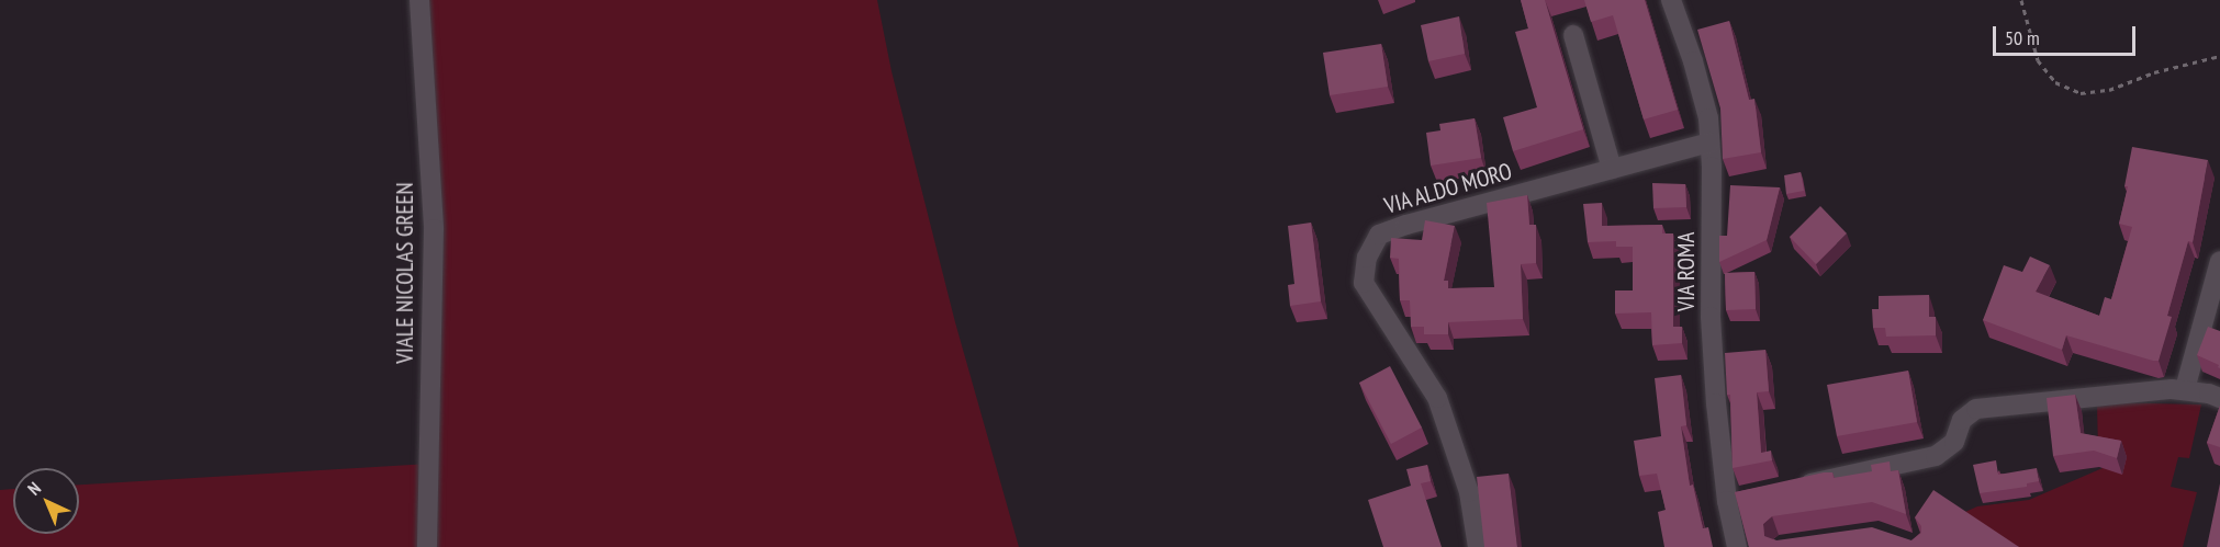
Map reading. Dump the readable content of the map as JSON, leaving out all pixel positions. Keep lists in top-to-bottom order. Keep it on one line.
{"streets":{"street":["VIA ALDO MORO","VIA ROMA","VIALE NICOLAS GREEN"]},"crossings":[["VIA ALDO MORO","VIA ROMA"]],"scale_bar":"50 m","north":"top left"}
